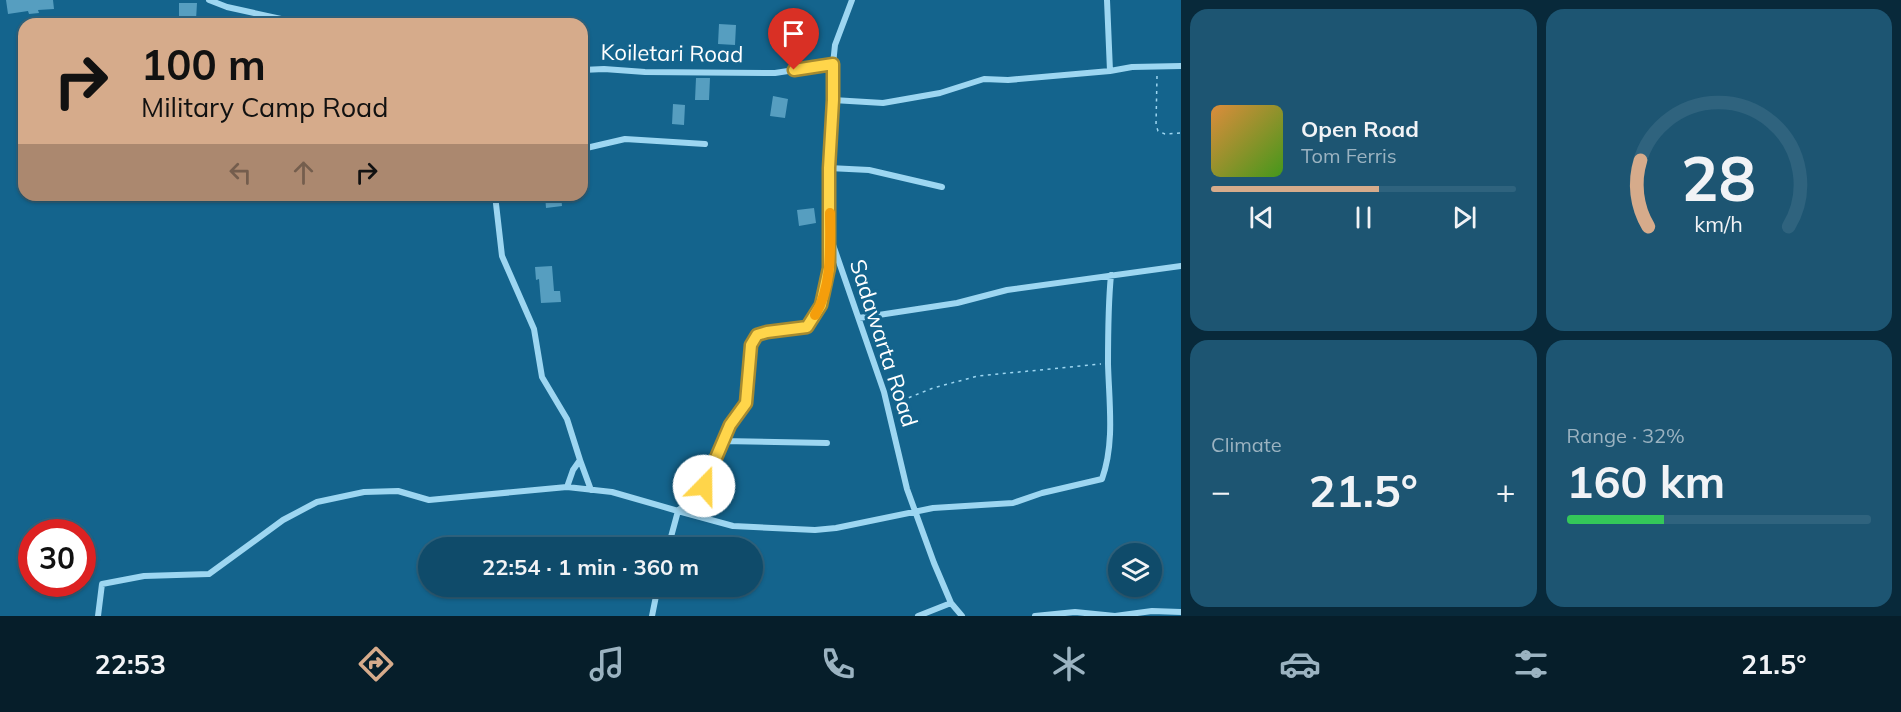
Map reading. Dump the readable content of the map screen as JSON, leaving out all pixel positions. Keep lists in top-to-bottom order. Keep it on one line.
{"streets":{"street":["Koiletari Road","Sadawarta Road"]},"crossings":[["Koiletari Road","Sadawarta Road"]],"page":{"turn":["100 m","Military Camp Road"],"song":["Open Road","Tom Ferris"],"tile":["Climate",["Range · 32%","160 km"]],"heat":["−","21.5°","+"],"limit":"30","trip":"22:54 · 1 min · 360 m","tabs":["22:53","21.5°"],"gauge":["28","km/h"]}}
